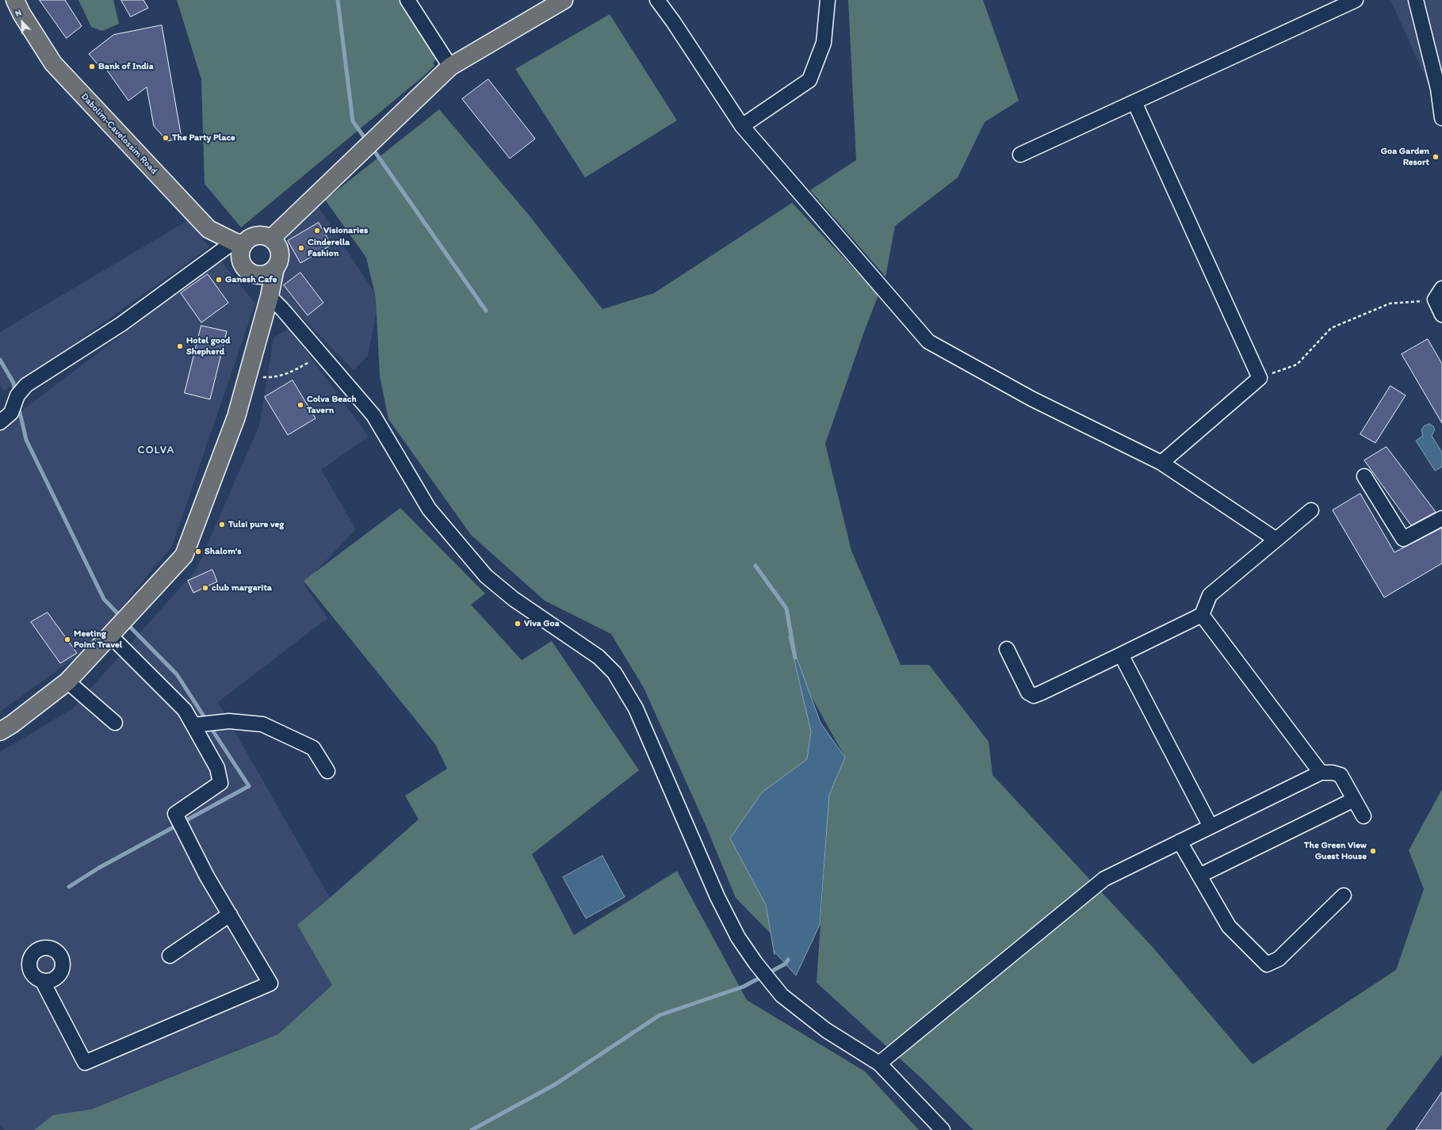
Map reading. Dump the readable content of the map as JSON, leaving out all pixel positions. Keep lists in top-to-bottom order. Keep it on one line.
{"streets":{"main road":["Dabolim-Cavelossim Road"]},"districts":["COLVA"],"places":["Bank of India","The Party Place","Goa Garden Resort","Visionaries","Cinderella Fashion","Ganesh Cafe","Hotel good Shepherd","Colva Beach Tavern","Tulsi pure veg","Shalom's","club margarita","Viva Goa","Meeting Point Travel","The Green View Guest House"],"north":"top left"}
